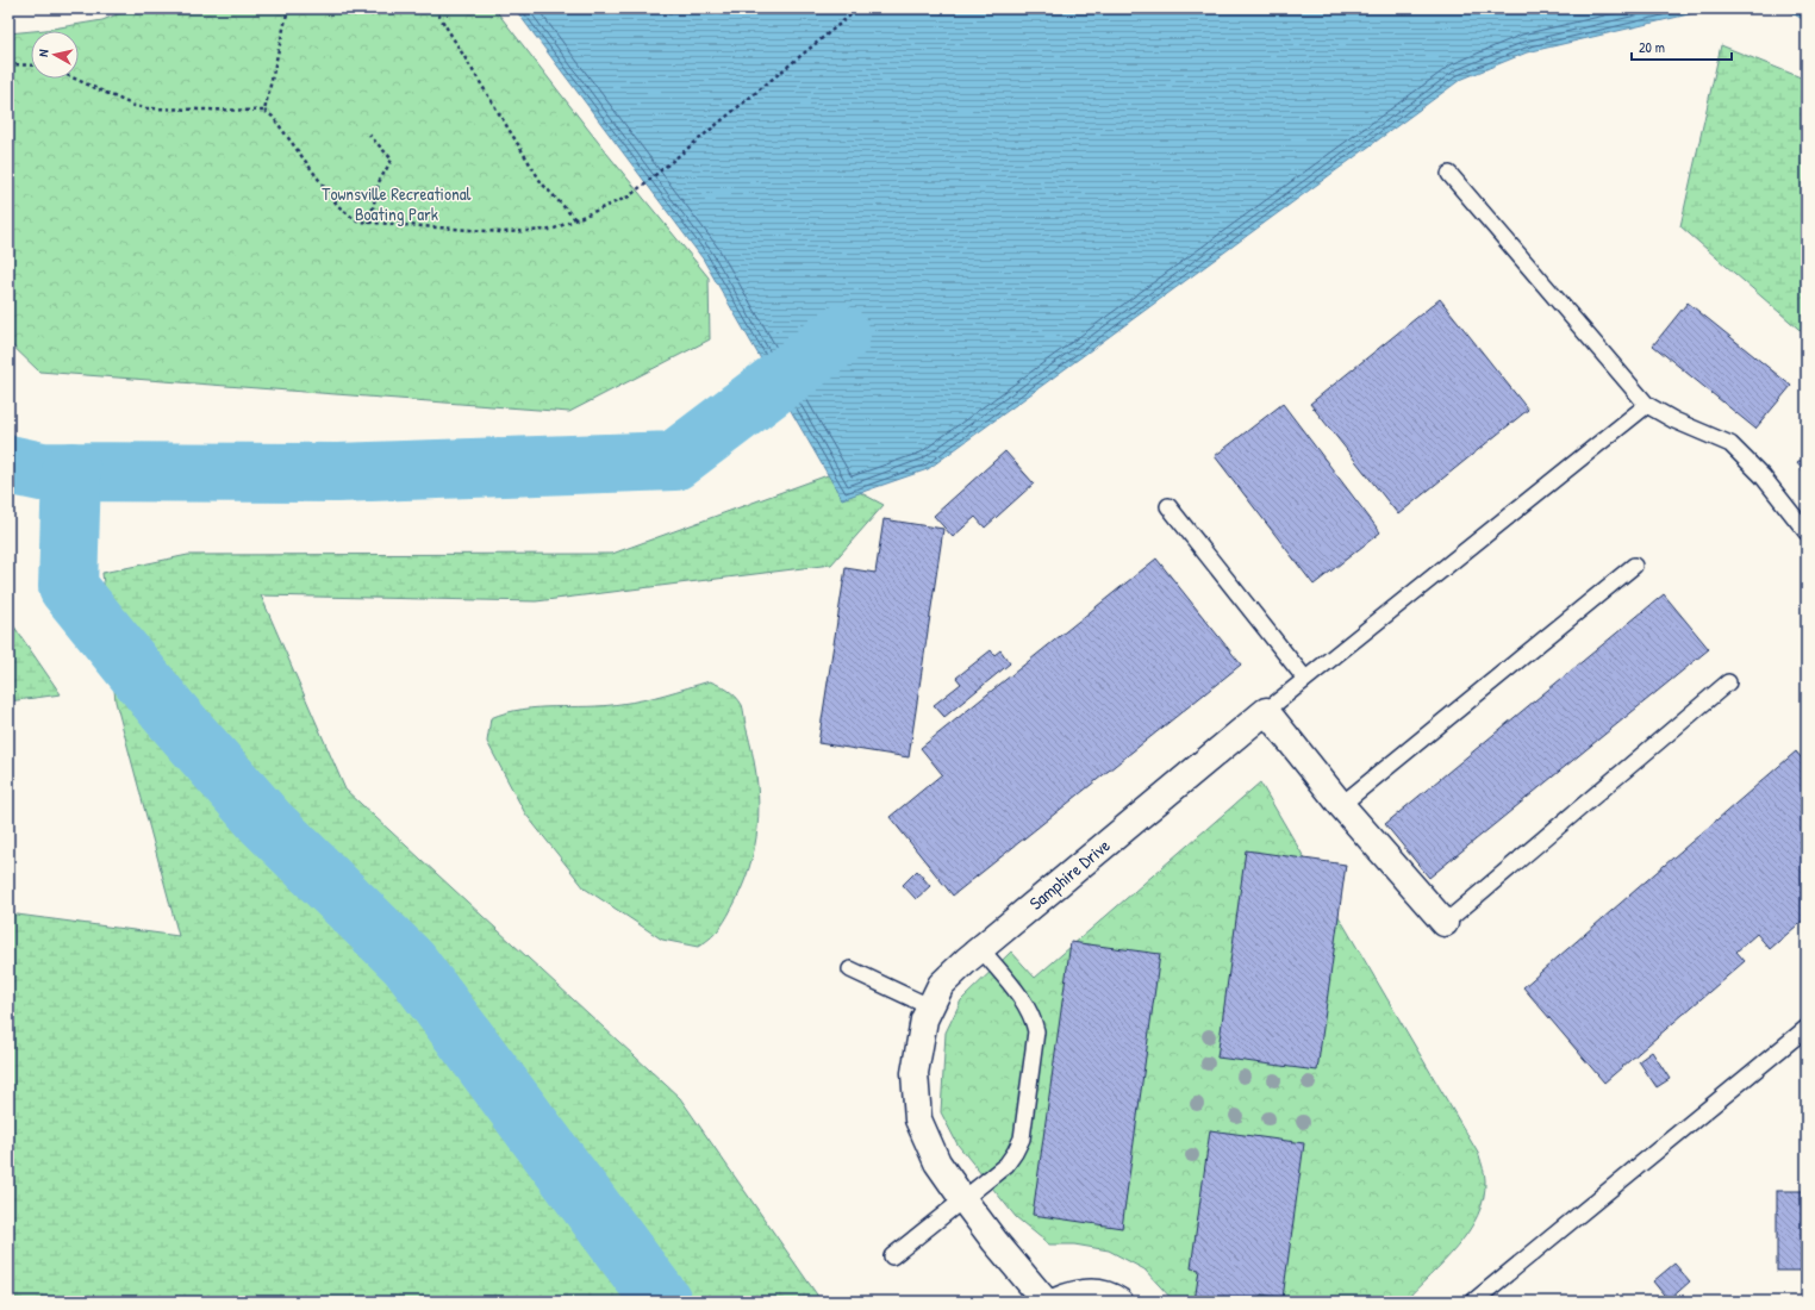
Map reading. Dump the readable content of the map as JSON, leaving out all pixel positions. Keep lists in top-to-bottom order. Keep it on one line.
{"streets":{"street":["Samphire Drive"]},"parks":["Townsville Recreational Boating Park"],"scale_bar":"20 m","north":"left"}
